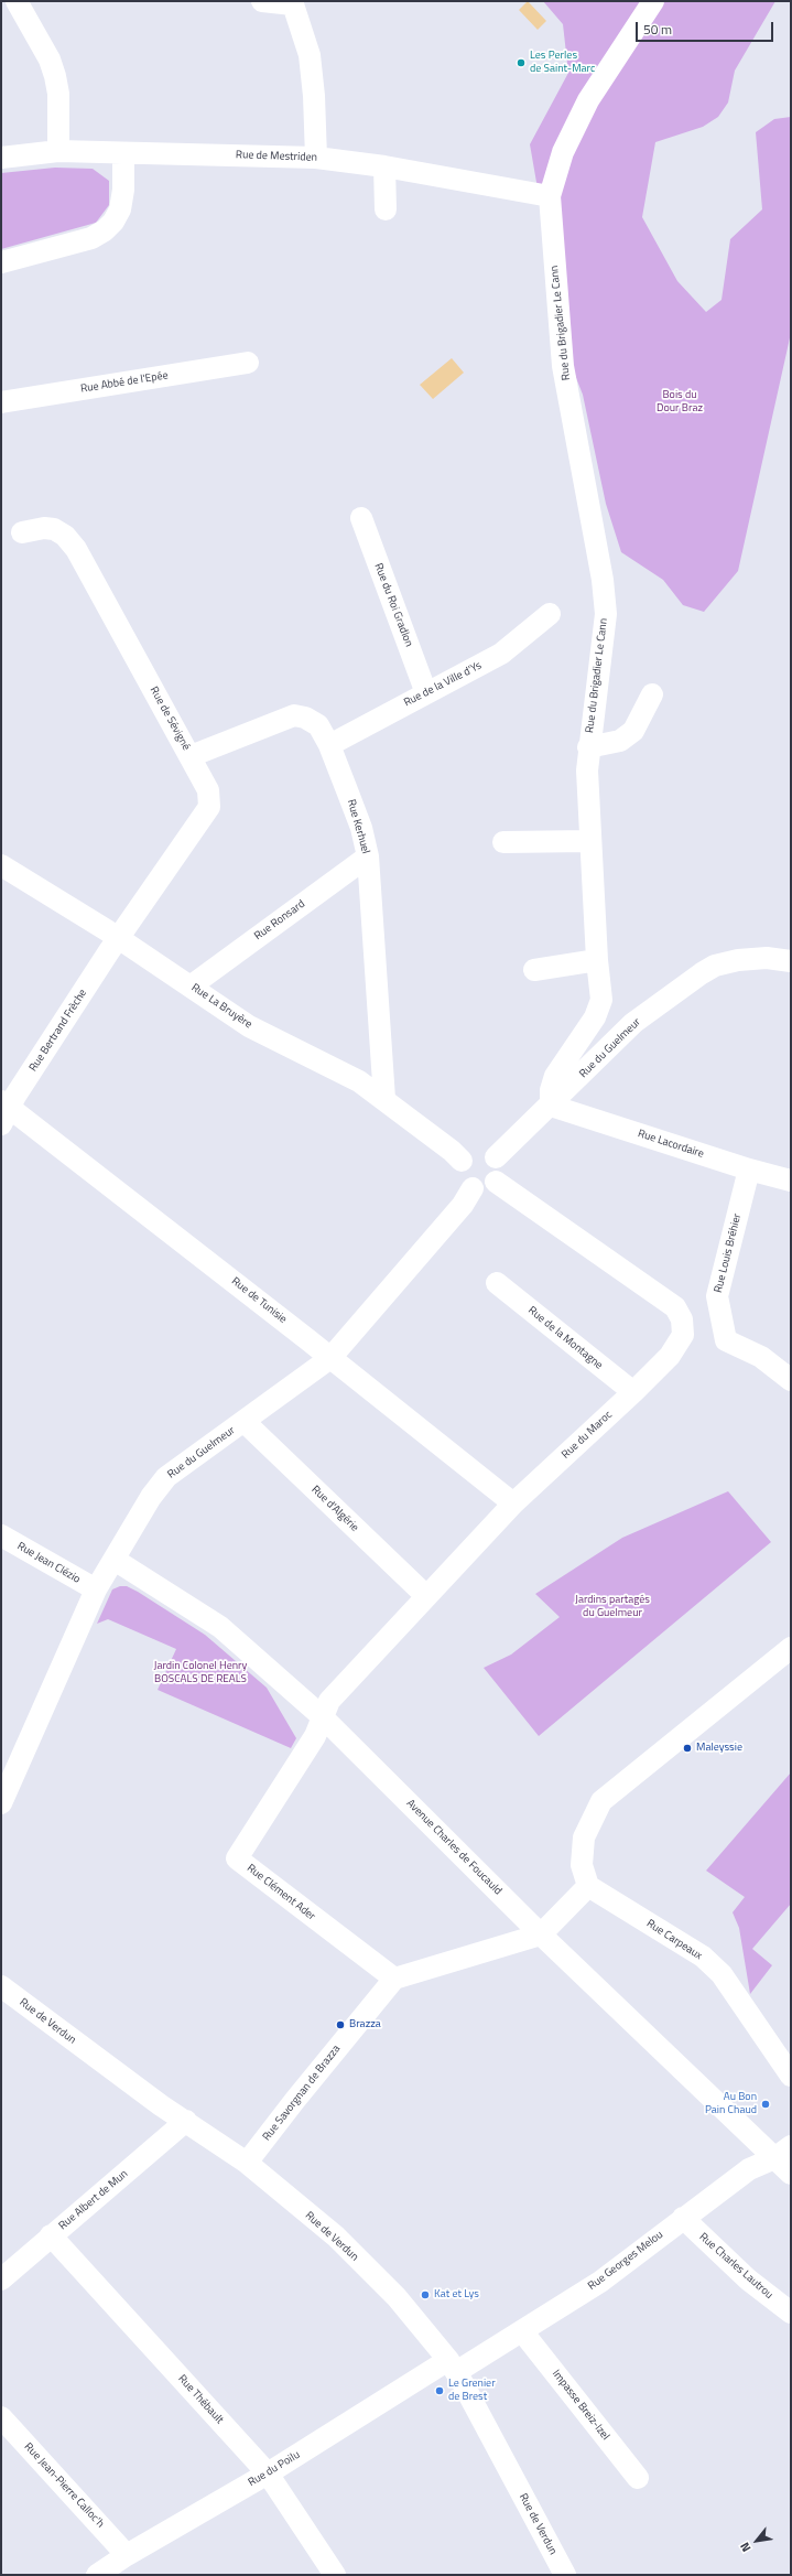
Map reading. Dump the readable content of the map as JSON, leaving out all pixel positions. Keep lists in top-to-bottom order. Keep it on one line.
{"streets":{"street":["Rue de Mestriden","Rue du Brigadier Le Cann","Rue Abbé de l'Epée","Rue du Roi Gradlon","Rue de la Ville d'Ys","Rue de Sévigné","Rue Kerhuel","Rue Ronsard","Rue La Bruyère","Rue Bertrand Frèche","Rue du Guelmeur","Rue Lacordaire","Rue Louis Bréhier","Rue de Tunisie","Rue de la Montagne","Rue du Maroc","Rue d'Algérie","Rue Jean Clézio","Avenue Charles de Foucauld","Rue Clément Ader","Rue Carpeaux","Rue de Verdun","Rue Savorgnan de Brazza","Rue Albert de Mun","Rue Georges Melou","Rue Charles Lautrou","Rue Thébault","Impasse Breiz-Izel","Rue du Poilu","Rue Jean-Pierre Calloc'h"]},"crossings":[["Rue de Mestriden","Rue du Brigadier Le Cann"],["Rue du Brigadier Le Cann","Rue du Guelmeur"],["Rue du Brigadier Le Cann","Rue Lacordaire"],["Rue du Roi Gradlon","Rue de la Ville d'Ys"],["Rue de la Ville d'Ys","Rue Kerhuel"],["Rue de Sévigné","Rue Kerhuel"],["Rue de Sévigné","Rue La Bruyère"],["Rue de Sévigné","Rue Bertrand Frèche"],["Rue Kerhuel","Rue Ronsard"],["Rue Kerhuel","Rue La Bruyère"],["Rue Ronsard","Rue La Bruyère"],["Rue La Bruyère","Rue Bertrand Frèche"],["Rue La Bruyère","Rue du Guelmeur"],["Rue La Bruyère","Rue du Maroc"],["Rue Bertrand Frèche","Rue de Tunisie"],["Rue du Guelmeur","Rue Lacordaire"],["Rue du Guelmeur","Rue de Tunisie"],["Rue du Guelmeur","Rue du Maroc"],["Rue du Guelmeur","Rue d'Algérie"],["Rue du Guelmeur","Rue Jean Clézio"],["Rue du Guelmeur","Avenue Charles de Foucauld"],["Rue Lacordaire","Rue Louis Bréhier"],["Rue de Tunisie","Rue du Maroc"],["Rue de la Montagne","Rue du Maroc"],["Rue du Maroc","Rue d'Algérie"],["Rue du Maroc","Avenue Charles de Foucauld"],["Rue du Maroc","Rue Clément Ader"],["Avenue Charles de Foucauld","Rue Clément Ader"],["Avenue Charles de Foucauld","Rue Georges Melou"],["Rue Clément Ader","Rue Savorgnan de Brazza"],["Rue de Verdun","Rue Savorgnan de Brazza"],["Rue de Verdun","Rue Albert de Mun"],["Rue de Verdun","Rue Georges Melou"],["Rue de Verdun","Rue du Poilu"],["Rue Albert de Mun","Rue Thébault"],["Rue Georges Melou","Rue Charles Lautrou"],["Rue Georges Melou","Impasse Breiz-Izel"],["Rue Georges Melou","Rue du Poilu"],["Rue Thébault","Rue du Poilu"],["Rue du Poilu","Rue Jean-Pierre Calloc'h"]],"parks":["Bois du Dour Braz","Jardins partagés du Guelmeur","Jardin Colonel Henry BOSCALS DE REALS"],"places":["Les Perles de Saint-Marc","Maleyssie","Brazza","Au Bon Pain Chaud","Kat et Lys","Le Grenier de Brest"],"scale_bar":"50 m","north":"bottom left"}
